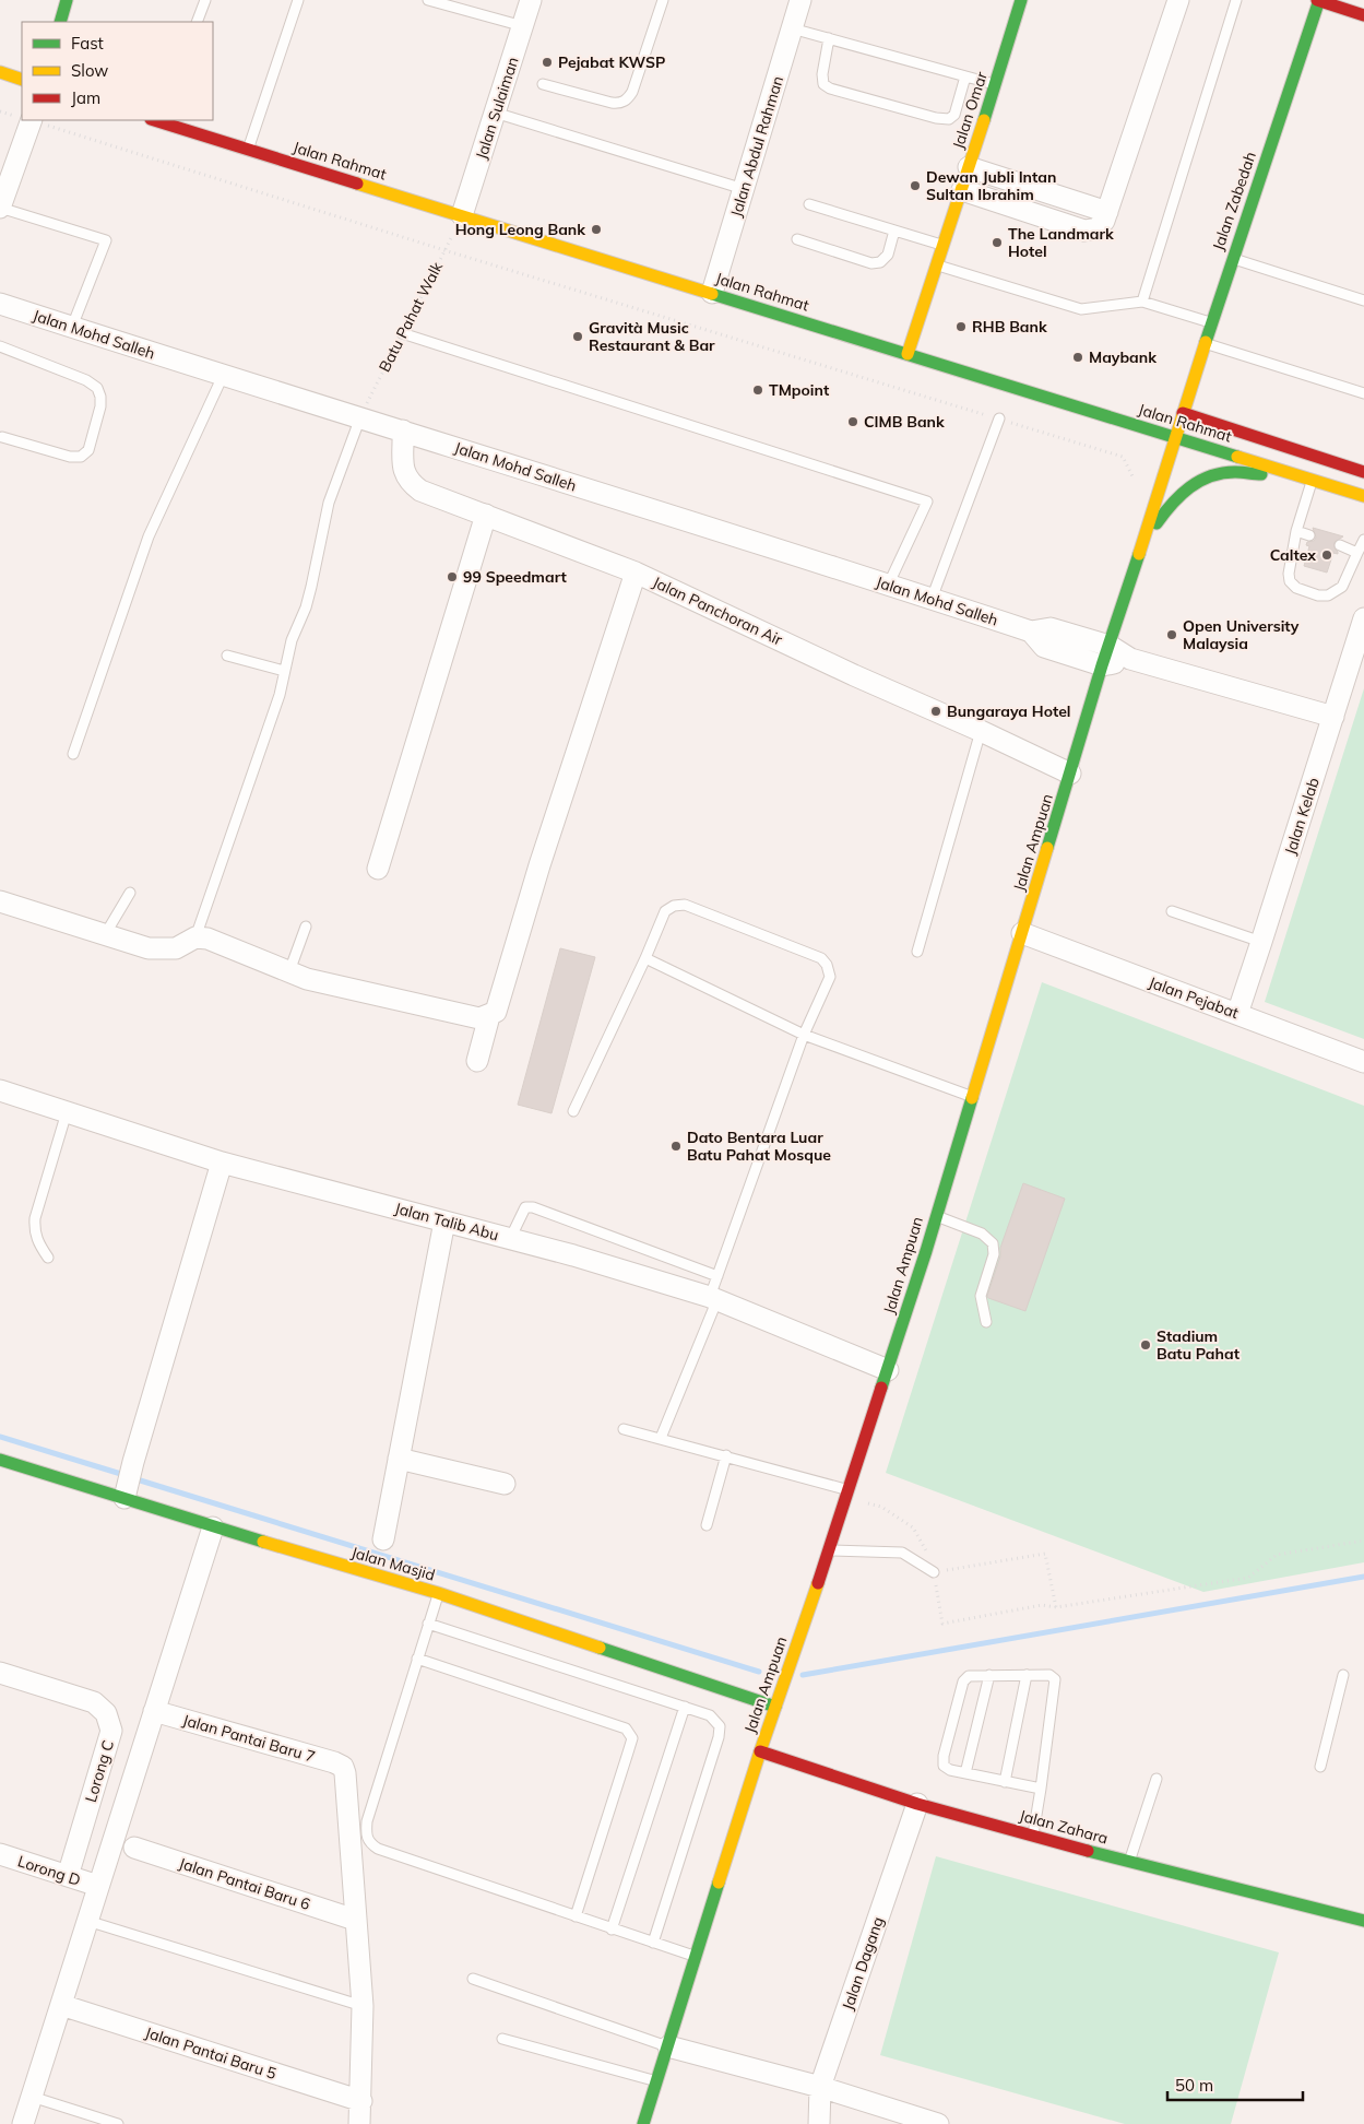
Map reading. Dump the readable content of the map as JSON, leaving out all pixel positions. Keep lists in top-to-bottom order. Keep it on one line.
{"streets":{"main road":["Jalan Omar","Jalan Rahmat","Jalan Zabedah","Jalan Ampuan","Jalan Masjid","Jalan Zahara"],"street":["Jalan Sulaiman","Jalan Abdul Rahman","Jalan Mohd Salleh","Jalan Panchoran Air","Jalan Kelab","Jalan Pejabat","Jalan Talib Abu","Jalan Pantai Baru 7","Lorong C","Lorong D","Jalan Pantai Baru 6","Jalan Dagang","Jalan Pantai Baru 5"],"path":["Batu Pahat Walk"]},"crossings":[["Jalan Sulaiman","Jalan Rahmat"],["Jalan Sulaiman","Batu Pahat Walk"],["Jalan Omar","Jalan Rahmat"],["Jalan Abdul Rahman","Jalan Rahmat"],["Jalan Rahmat","Jalan Zabedah"],["Jalan Rahmat","Batu Pahat Walk"],["Jalan Rahmat","Jalan Ampuan"],["Jalan Zabedah","Jalan Ampuan"],["Batu Pahat Walk","Jalan Mohd Salleh"],["Jalan Mohd Salleh","Jalan Panchoran Air"],["Jalan Panchoran Air","Jalan Ampuan"],["Jalan Kelab","Jalan Pejabat"],["Jalan Ampuan","Jalan Pejabat"],["Jalan Ampuan","Jalan Talib Abu"],["Jalan Ampuan","Jalan Masjid"],["Jalan Ampuan","Jalan Zahara"],["Jalan Pantai Baru 7","Jalan Pantai Baru 6"],["Lorong C","Lorong D"],["Jalan Zahara","Jalan Dagang"]],"places":["Pejabat KWSP","Dewan Jubli Intan Sultan Ibrahim","Hong Leong Bank","The Landmark Hotel","RHB Bank","Gravità Music Restaurant & Bar","Maybank","TMpoint","CIMB Bank","Caltex","99 Speedmart","Open University Malaysia","Bungaraya Hotel","Dato Bentara Luar Batu Pahat Mosque","Stadium Batu Pahat"],"legend":["Fast","Slow","Jam"],"scale_bar":"50 m"}
